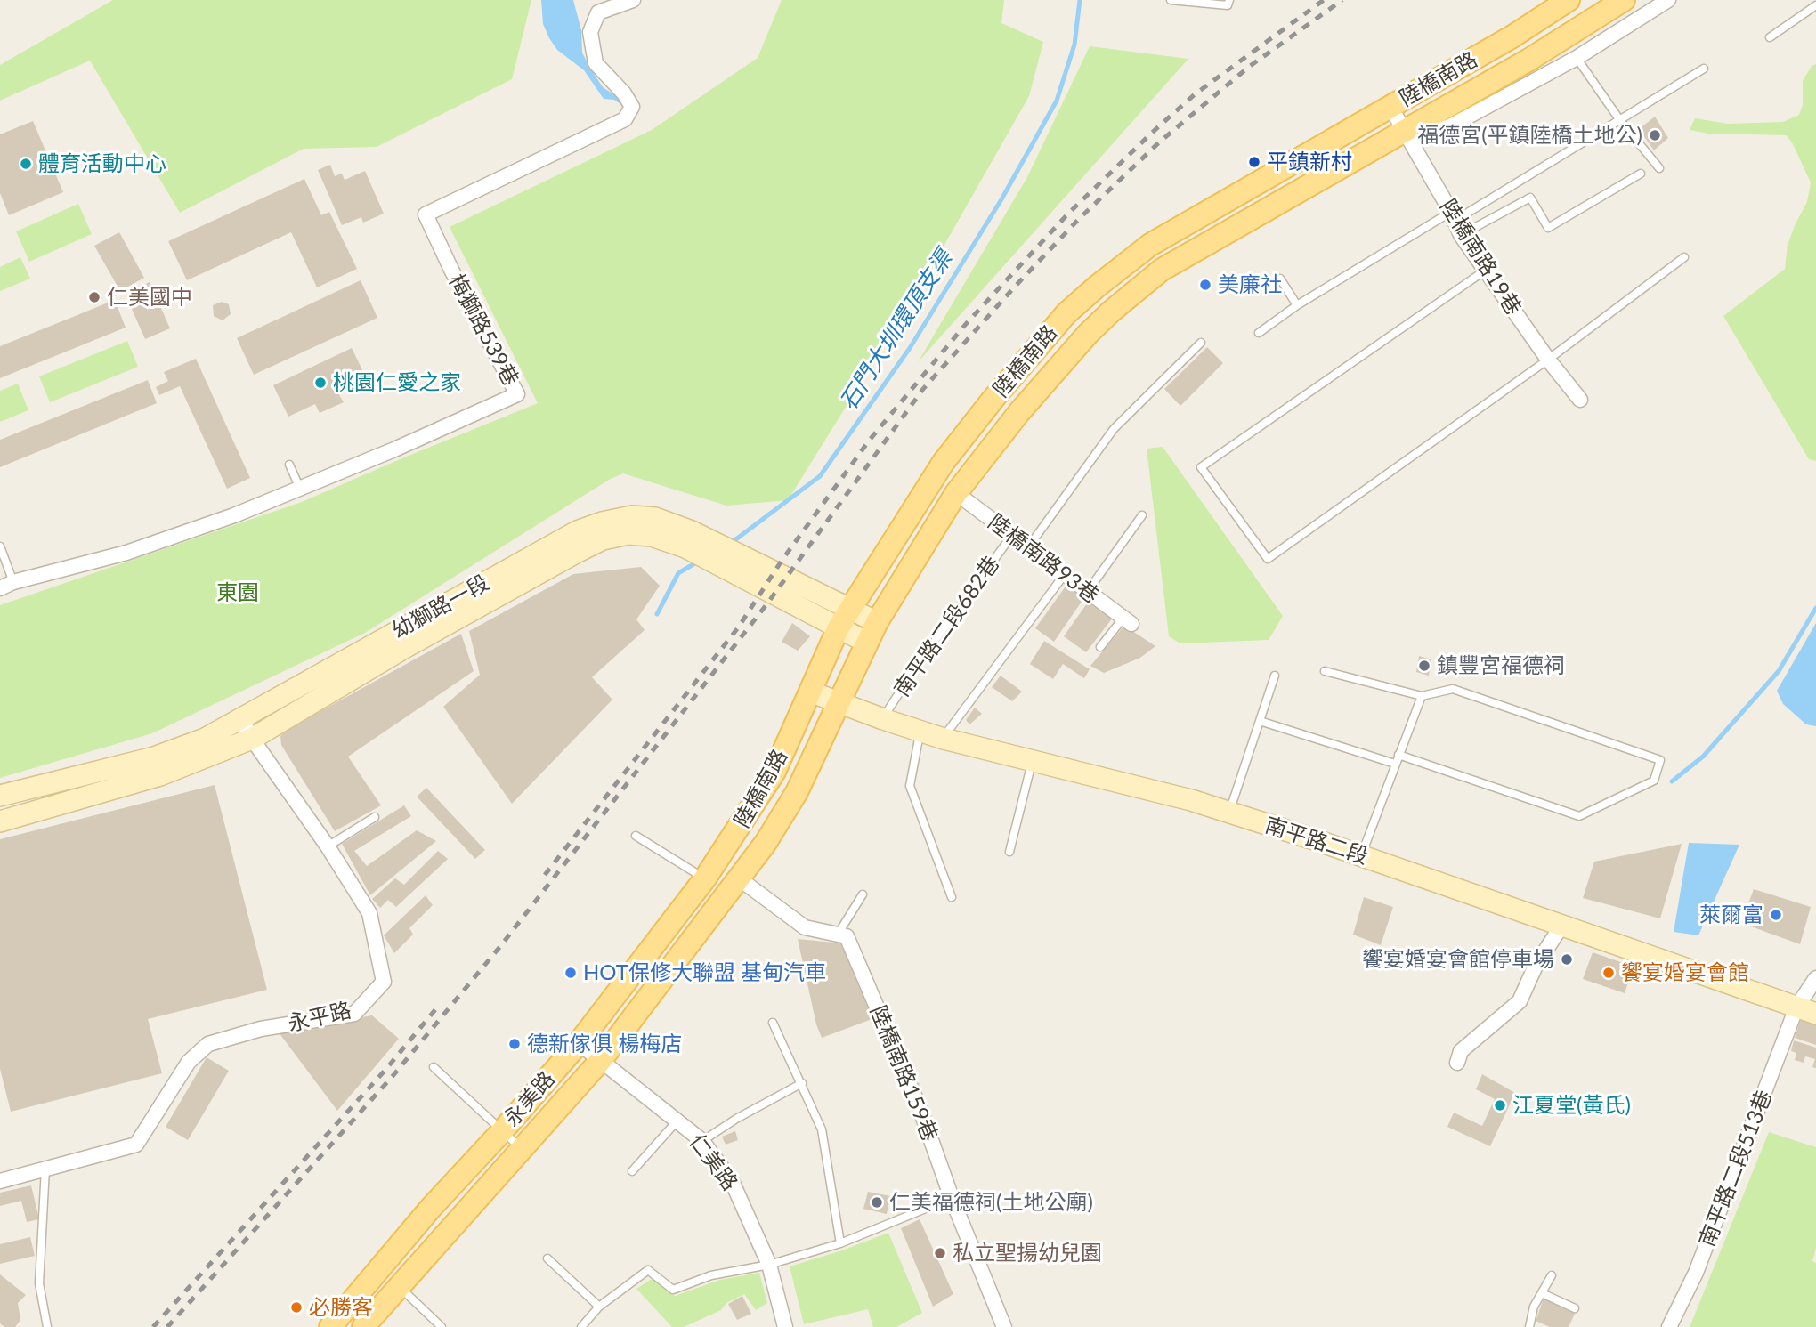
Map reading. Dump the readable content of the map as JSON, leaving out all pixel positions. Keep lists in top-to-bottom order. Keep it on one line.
{"streets":{"main road":["陸橋南路","永美路"],"street":["陸橋南路19巷","梅獅路539巷","陸橋南路93巷","幼獅路一段","南平路二段","永平路","陸橋南路159巷","仁美路","南平路二段513巷"],"lane":["南平路二段682巷"]},"crossings":[["陸橋南路","陸橋南路19巷"],["陸橋南路","陸橋南路93巷"],["陸橋南路","幼獅路一段"],["陸橋南路","南平路二段"],["陸橋南路","永美路"],["陸橋南路93巷","南平路二段682巷"],["幼獅路一段","永平路"],["南平路二段682巷","南平路二段"],["南平路二段","南平路二段513巷"],["永美路","仁美路"]],"water":["石門大圳環頂支渠"],"parks":["東園"],"places":["福德宮(平鎮陸橋土地公)","平鎮新村","體育活動中心","美廉社","仁美國中","桃園仁愛之家","鎮豐宮福德祠","萊爾富","饗宴婚宴會館停車場","HOT保修大聯盟 基甸汽車","饗宴婚宴會館","德新傢俱 楊梅店","江夏堂(黃氏)","仁美福德祠(土地公廟)","私立聖揚幼兒園","必勝客"]}
